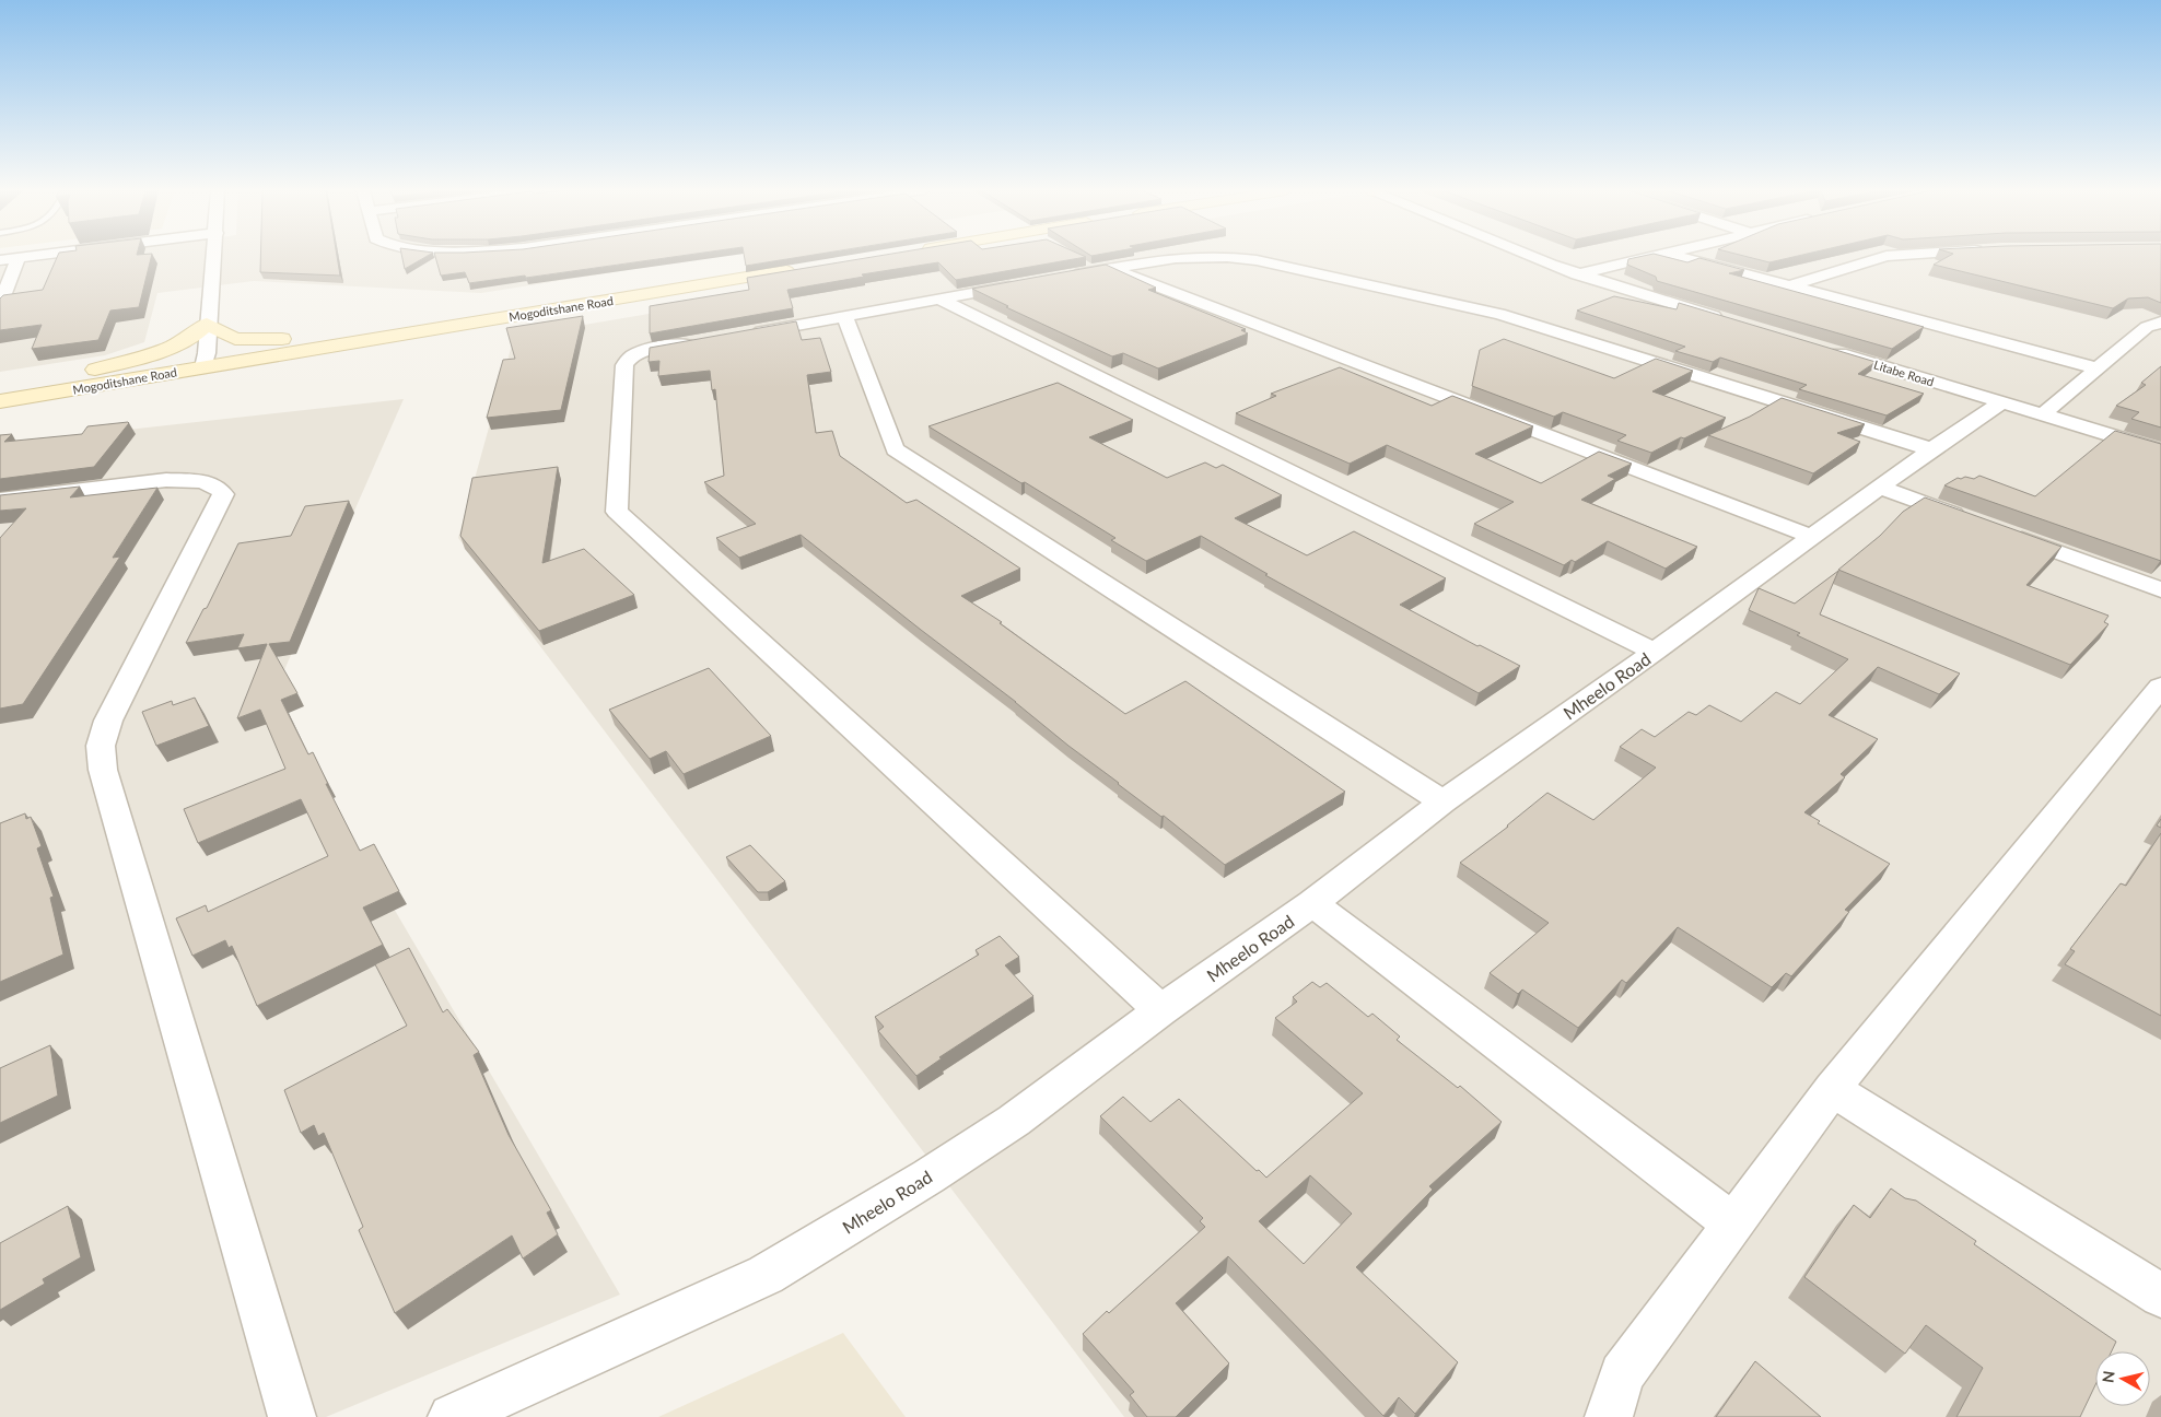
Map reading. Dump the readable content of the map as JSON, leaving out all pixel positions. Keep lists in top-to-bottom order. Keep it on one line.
{"streets":{"main road":["Mogoditshane Road"],"street":["Litabe Road","Mheelo Road"]},"crossings":[["Litabe Road","Mheelo Road"]],"north":"left"}
